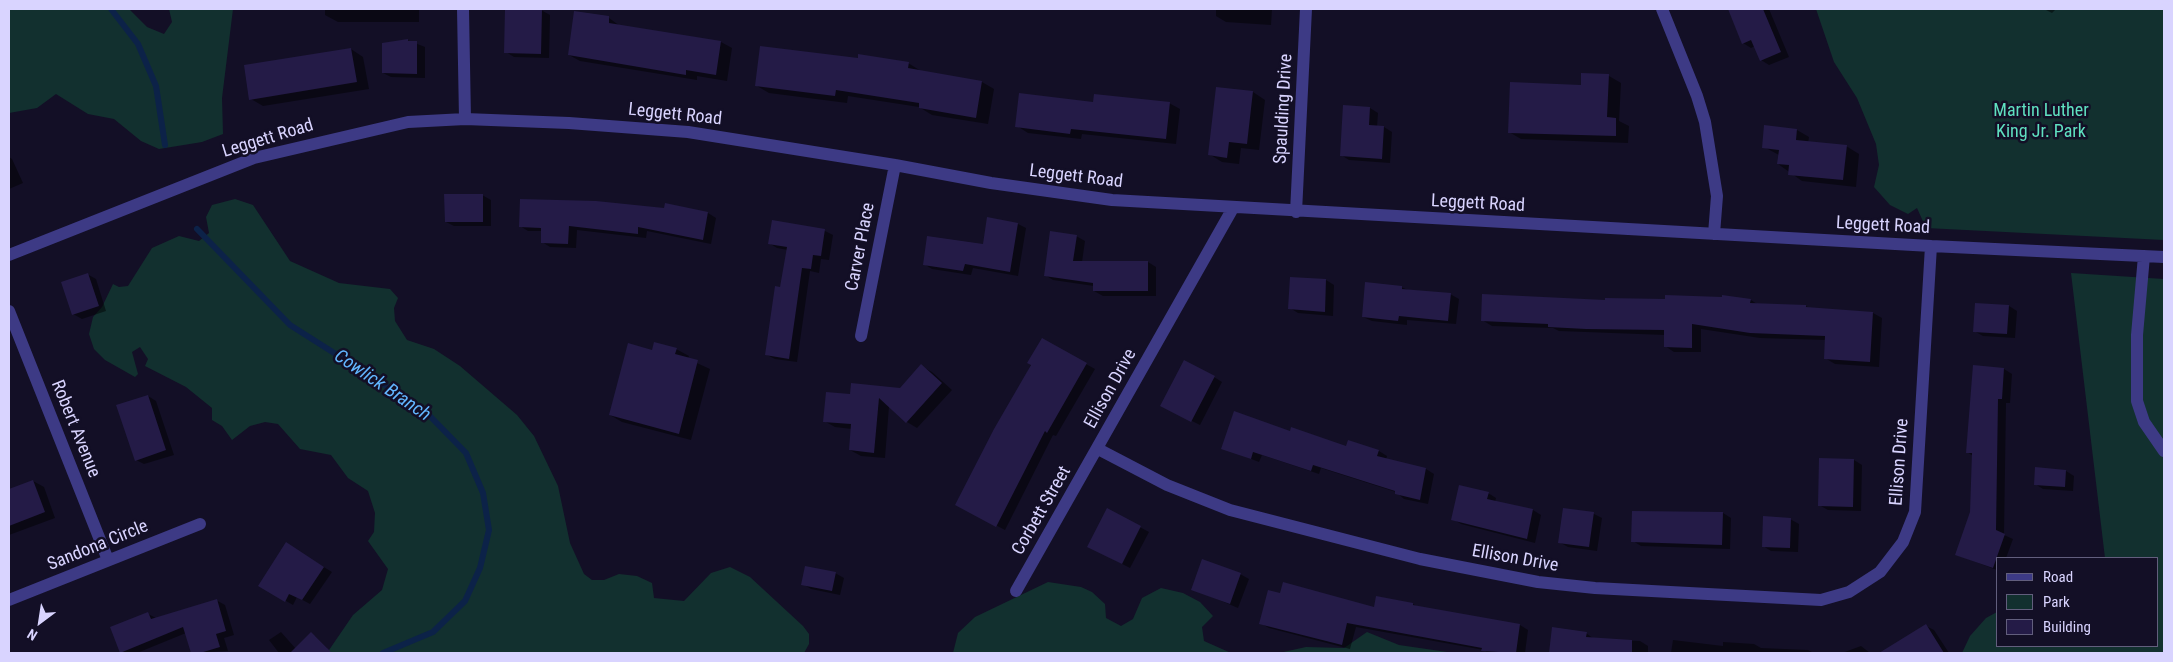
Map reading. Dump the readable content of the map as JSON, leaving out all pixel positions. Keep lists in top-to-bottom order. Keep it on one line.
{"streets":{"street":["Spaulding Drive","Leggett Road","Carver Place","Ellison Drive","Robert Avenue","Corbett Street","Sandona Circle"]},"crossings":[["Spaulding Drive","Leggett Road"],["Leggett Road","Carver Place"],["Leggett Road","Ellison Drive"],["Ellison Drive","Corbett Street"],["Robert Avenue","Sandona Circle"]],"water":["Cowlick Branch"],"parks":["Martin Luther King Jr. Park"],"legend":["Road","Park","Building"],"north":"bottom left"}
